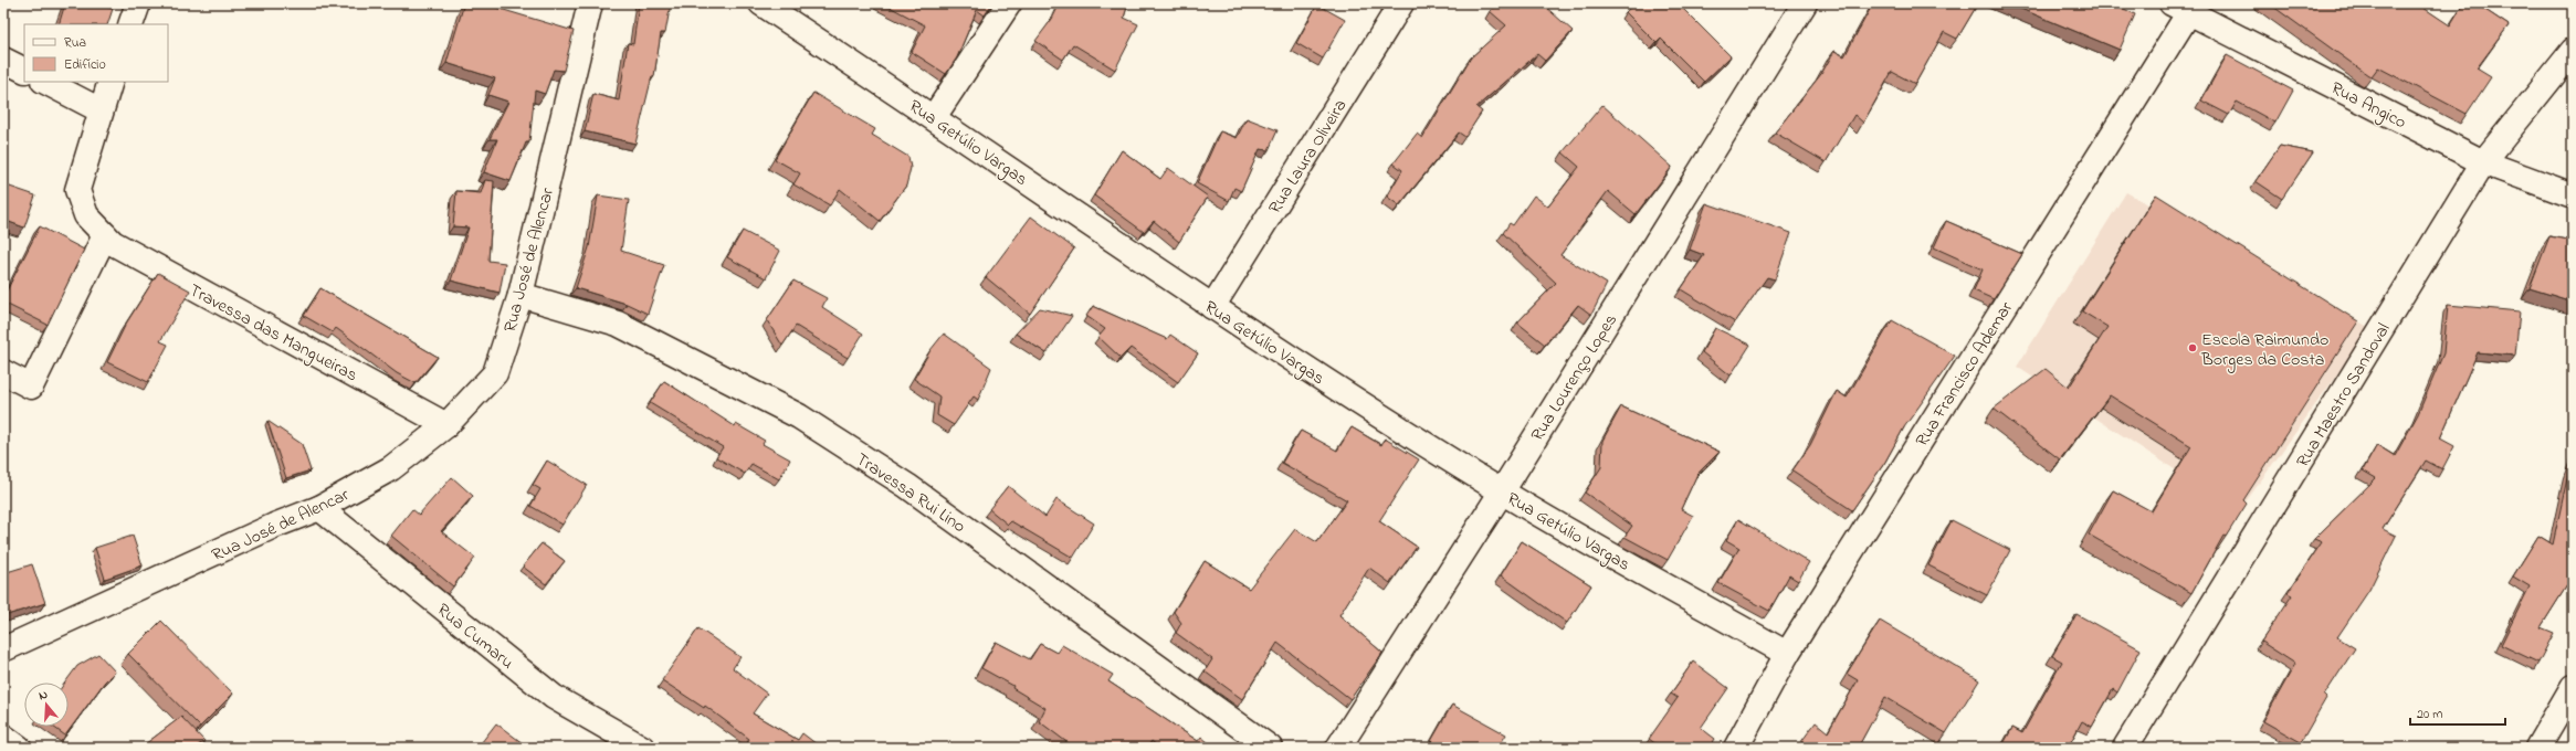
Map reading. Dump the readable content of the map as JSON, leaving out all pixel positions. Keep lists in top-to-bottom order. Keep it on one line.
{"streets":{"street":["Rua Angico","Rua Getúlio Vargas","Rua Laura Oliveira","Rua José de Alencar","Travessa das Mangueiras","Rua Francisco Ademar","Rua Lourenço Lopes","Rua Maestro Sandoval","Travessa Rui Lino","Rua Cumaru"]},"crossings":[["Rua Angico","Rua Francisco Ademar"],["Rua Angico","Rua Maestro Sandoval"],["Rua Getúlio Vargas","Rua Laura Oliveira"],["Rua Getúlio Vargas","Rua Francisco Ademar"],["Rua Getúlio Vargas","Rua Lourenço Lopes"],["Rua José de Alencar","Travessa das Mangueiras"],["Rua José de Alencar","Travessa Rui Lino"],["Rua José de Alencar","Rua Cumaru"]],"places":["Escola Raimundo Borges da Costa"],"legend":["Rua","Edifício"],"scale_bar":"20 m","north":"top"}
